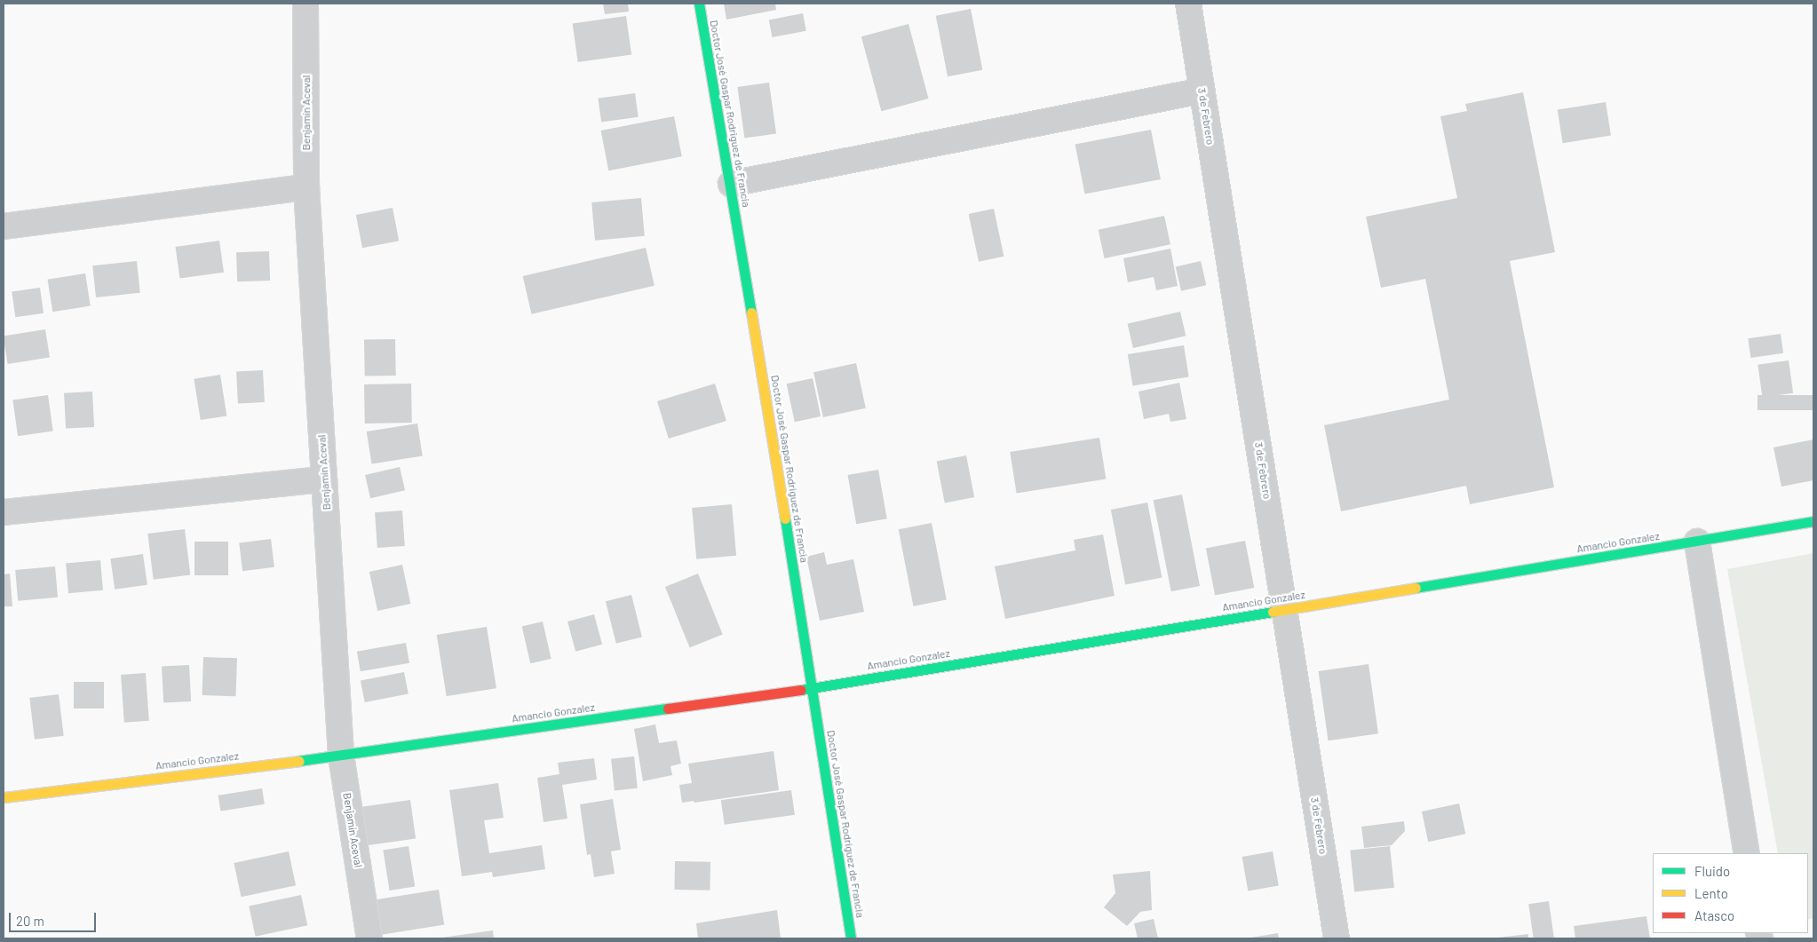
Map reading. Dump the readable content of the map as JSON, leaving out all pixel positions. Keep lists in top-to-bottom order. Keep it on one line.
{"streets":{"street":["Benjamín Aceval","Doctor José Gaspar Rodriguez de Francia","3 de Febrero","Amancio Gonzalez"]},"crossings":[["Benjamín Aceval","Amancio Gonzalez"],["Doctor José Gaspar Rodriguez de Francia","Amancio Gonzalez"],["3 de Febrero","Amancio Gonzalez"]],"legend":["Fluido","Lento","Atasco"],"scale_bar":"20 m"}
